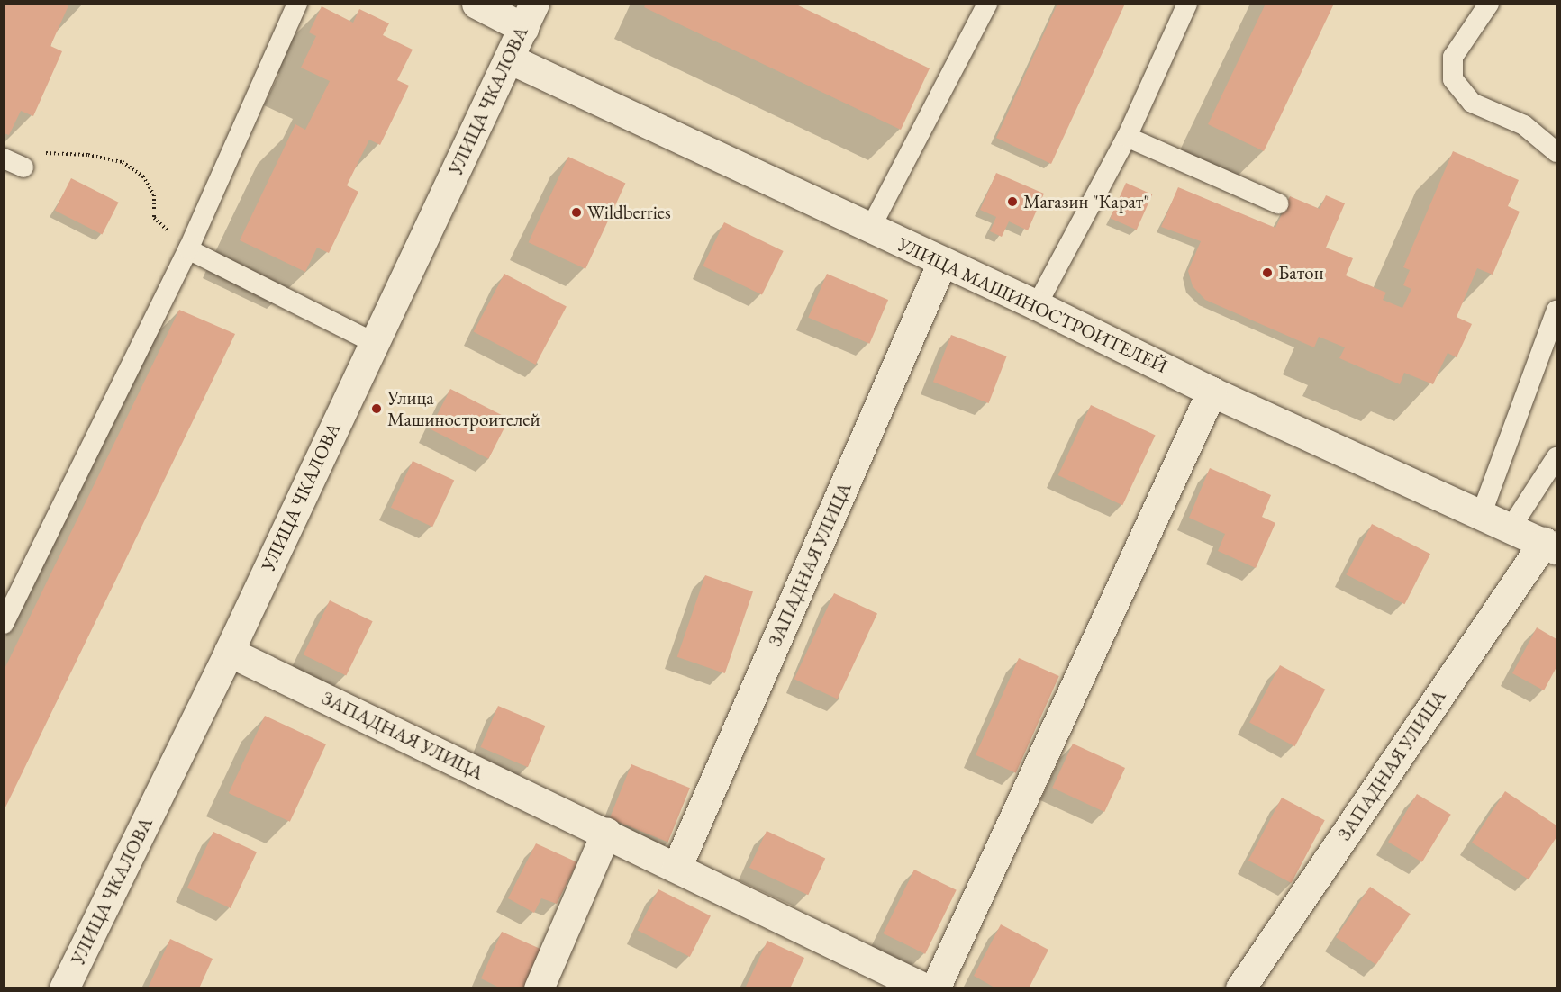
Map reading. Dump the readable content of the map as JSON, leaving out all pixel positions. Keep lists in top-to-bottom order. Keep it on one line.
{"streets":{"street":["УЛИЦА ЧКАЛОВА","УЛИЦА МАШИНОСТРОИТЕЛЕЙ","ЗАПАДНАЯ УЛИЦА"]},"crossings":[["УЛИЦА ЧКАЛОВА","УЛИЦА МАШИНОСТРОИТЕЛЕЙ"],["УЛИЦА ЧКАЛОВА","ЗАПАДНАЯ УЛИЦА"],["УЛИЦА МАШИНОСТРОИТЕЛЕЙ","ЗАПАДНАЯ УЛИЦА"]],"places":["Магазин \"Карат\"","Wildberries","Батон","Улица Машиностроителей"]}
